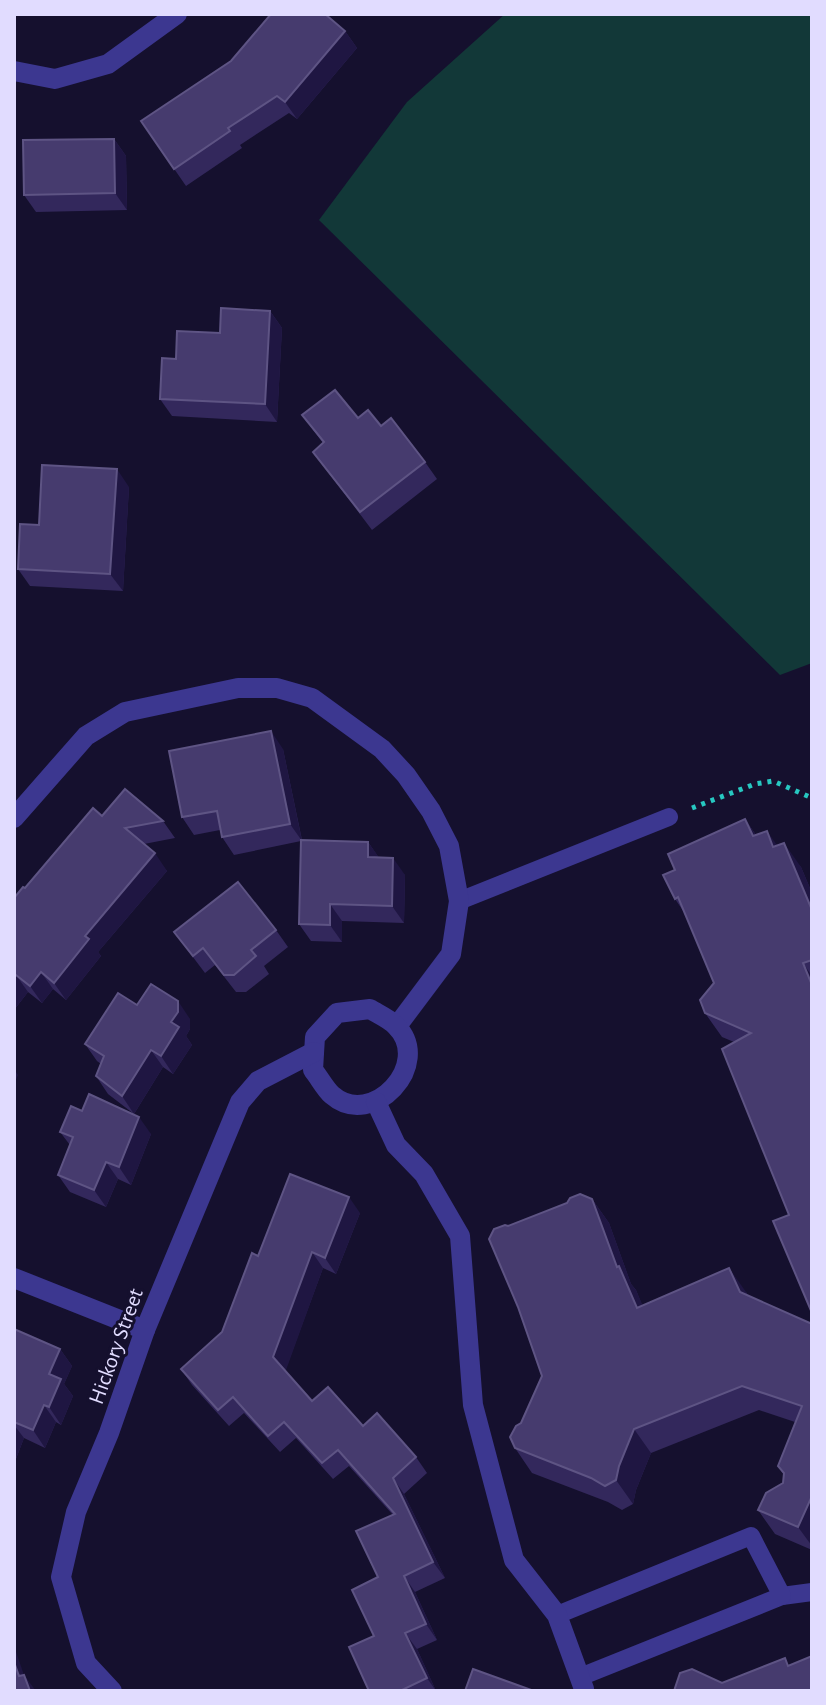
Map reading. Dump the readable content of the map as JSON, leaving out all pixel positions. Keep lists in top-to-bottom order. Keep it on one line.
{"streets":{"street":["Hickory Street"]}}
